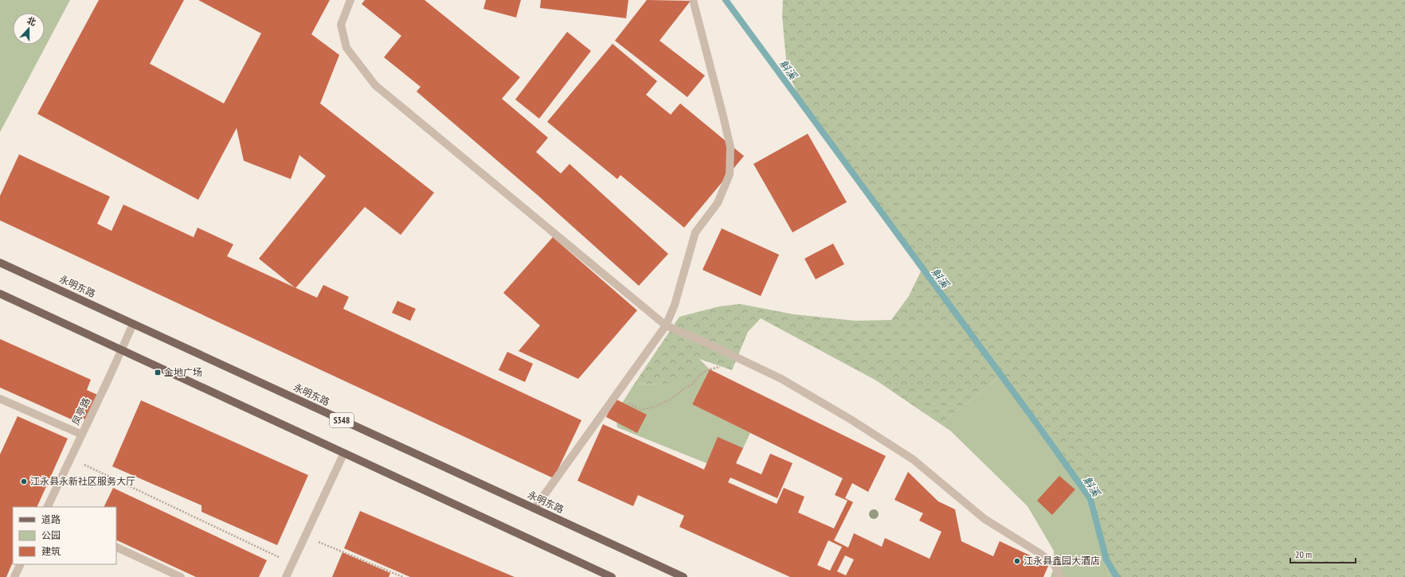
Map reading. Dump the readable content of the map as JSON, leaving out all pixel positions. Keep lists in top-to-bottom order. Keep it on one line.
{"streets":{"main road":["永明东路","S348"],"street":["凤亭路"]},"crossings":[["永明东路","凤亭路"]],"water":["斛溪"],"places":{"transit":["金地广场"],"other":["江永县永新社区服务大厅","江永县鑫园大酒店"]},"legend":["道路","公园","建筑"],"scale_bar":"20 m","north":"top"}
